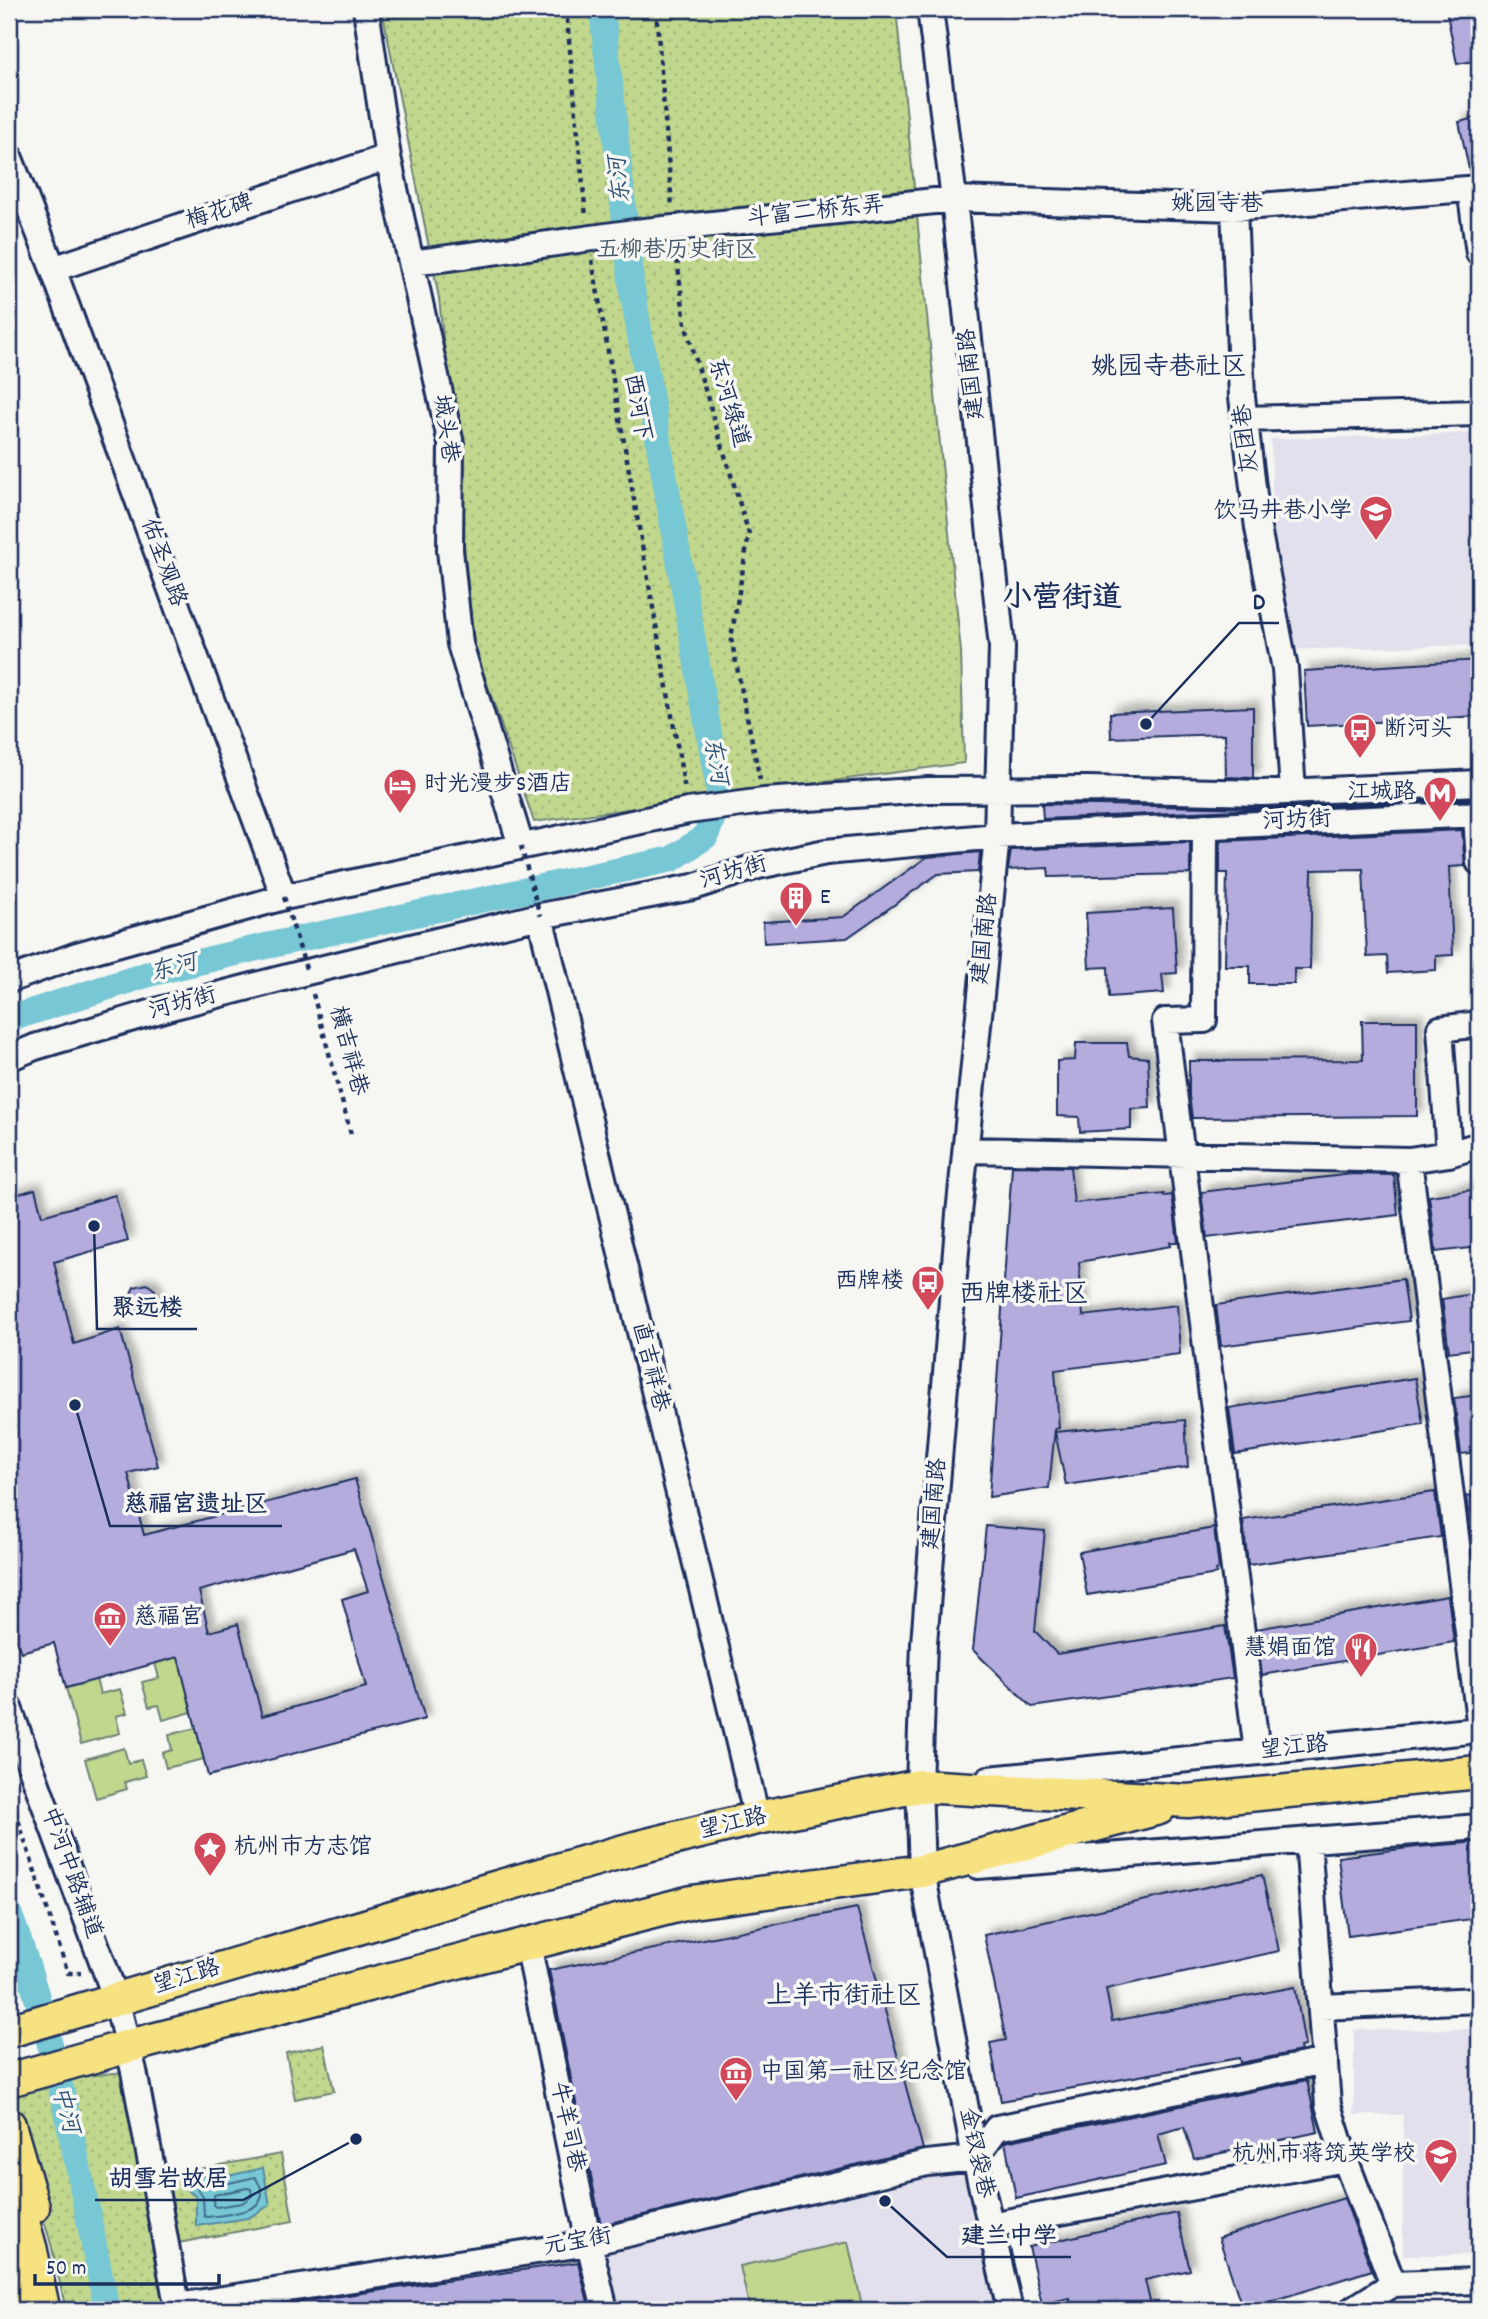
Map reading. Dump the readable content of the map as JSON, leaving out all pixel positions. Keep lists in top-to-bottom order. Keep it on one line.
{"streets":{"main road":["望江路"],"street":["姚园寺巷","梅花碑","斗富二桥东弄","建国南路","城头巷","灰团巷","佑圣观路","河坊街","直吉祥巷","中河中路辅道","牛羊司巷","金钗袋巷","元宝街"],"path":["东河绿道","西河下","横吉祥巷"]},"crossings":[["姚园寺巷","斗富二桥东弄"],["姚园寺巷","建国南路"],["姚园寺巷","灰团巷"],["梅花碑","城头巷"],["梅花碑","佑圣观路"],["斗富二桥东弄","建国南路"],["斗富二桥东弄","东河绿道"],["斗富二桥东弄","西河下"],["斗富二桥东弄","城头巷"],["建国南路","河坊街"],["建国南路","望江路"],["建国南路","金钗袋巷"],["东河绿道","河坊街"],["西河下","河坊街"],["城头巷","河坊街"],["灰团巷","河坊街"],["佑圣观路","河坊街"],["河坊街","横吉祥巷"],["河坊街","直吉祥巷"],["直吉祥巷","望江路"],["望江路","中河中路辅道"],["中河中路辅道","元宝街"],["牛羊司巷","元宝街"],["金钗袋巷","元宝街"]],"districts":["姚园寺巷社区","小营街道","西牌楼社区","上羊市街社区"],"water":["东河","中河"],"parks":["五柳巷历史街区"],"places":{"school or university":["饮马井巷小学","杭州市蒋筑英学校"],"other":["D","聚远楼","慈福宫遗址区","胡雪岩故居","建兰中学"],"bus stop":["断河头","西牌楼"],"hotel":["时光漫步S酒店"],"metro station":["江城路"],"building":["E"],"museum":["慈福宫","中国第一社区纪念馆"],"restaurant":["慧娟面馆"],"place":["杭州市方志馆"]},"scale_bar":"50 m"}
